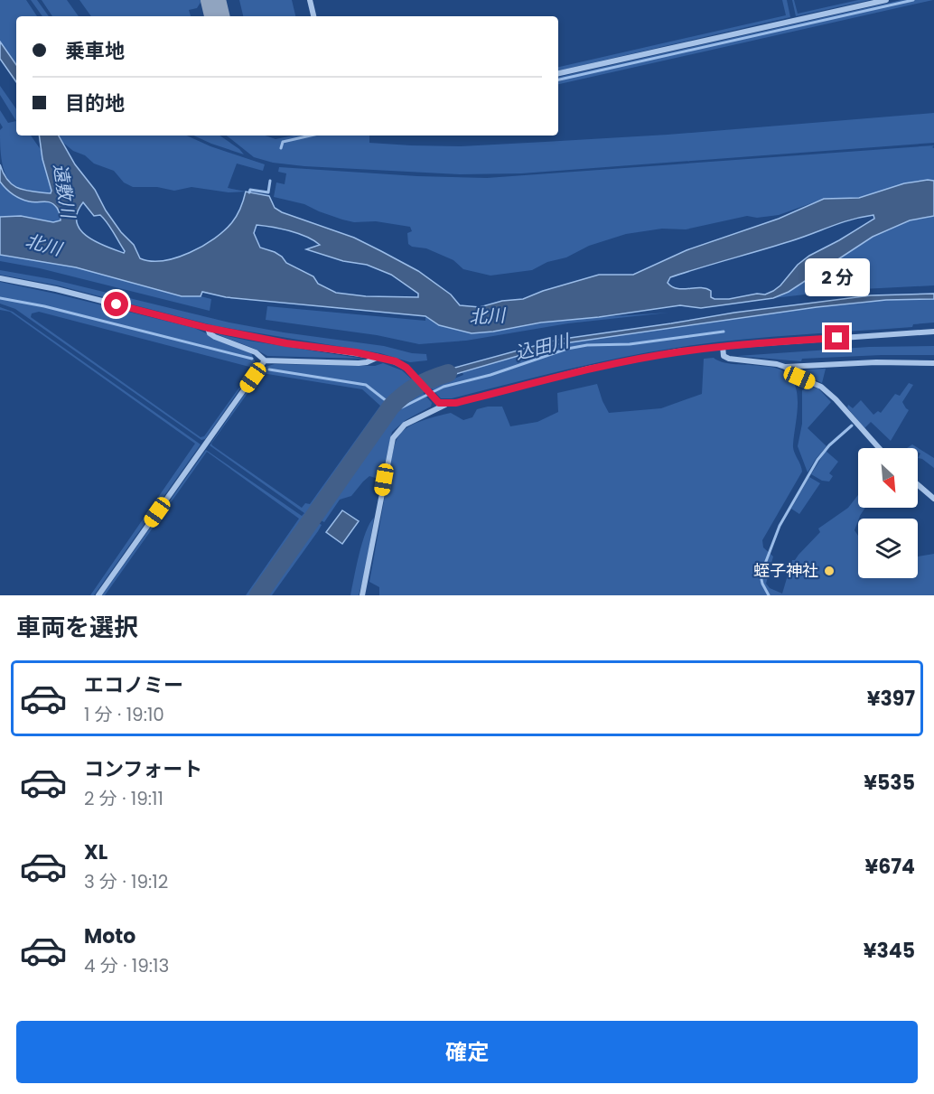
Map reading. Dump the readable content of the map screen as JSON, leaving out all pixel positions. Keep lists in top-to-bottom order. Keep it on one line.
{"water":["遠敷川","北川","込田川"],"places":["蛭子神社"],"north":"bottom right","page":{"banner":["乗車地","目的地"],"bubble":"2 分","heading":"車両を選択","list":[{"name":"エコノミー","note":"1 分 · 19:10","value":"¥397"},{"name":"コンフォート","note":"2 分 · 19:11","value":"¥535"},{"name":"XL","note":"3 分 · 19:12","value":"¥674"},{"name":"Moto","note":"4 分 · 19:13","value":"¥345"}],"buttons":"確定"}}
